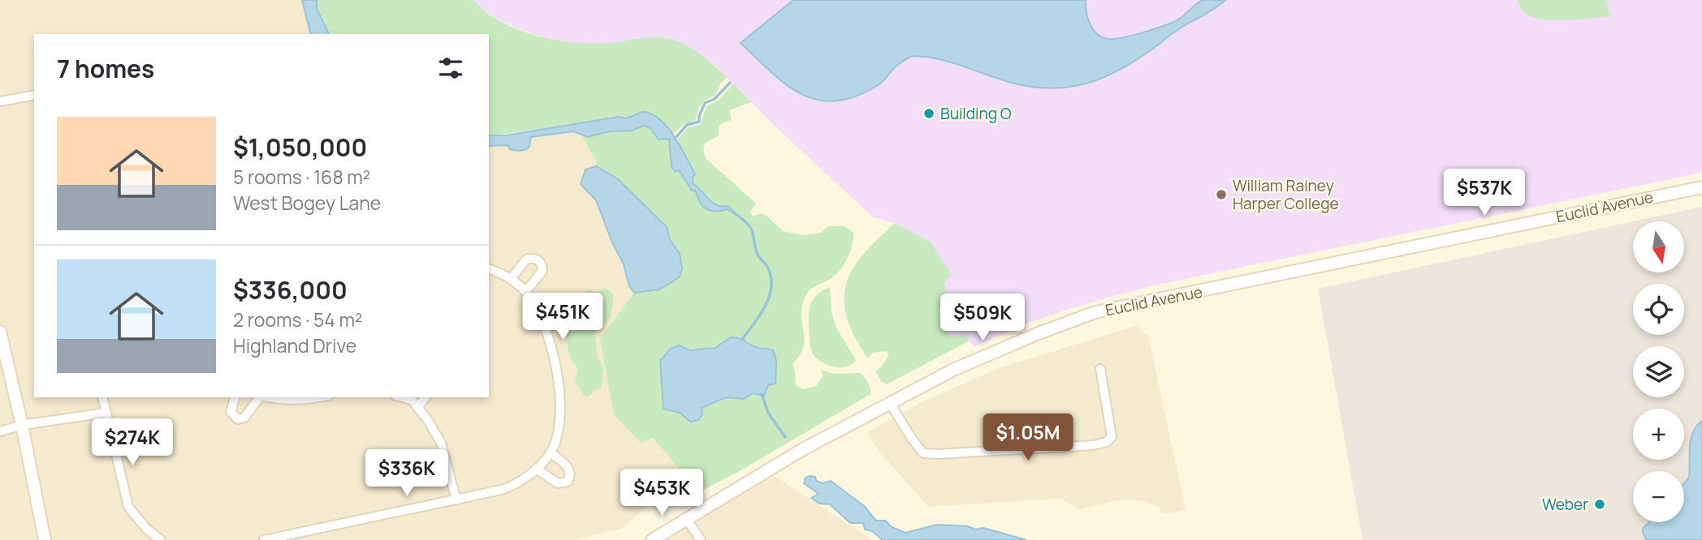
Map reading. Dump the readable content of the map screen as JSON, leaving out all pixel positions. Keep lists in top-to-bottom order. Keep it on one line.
{"streets":{"main road":["Euclid Avenue"]},"places":["Building O","William Rainey Harper College","Weber"],"north":"bottom","page":{"heading":"7 homes","list":[{"name":"$1,050,000","note":"5 rooms · 168 m² · West Bogey Lane"},{"name":"$336,000","note":"2 rooms · 54 m² · Highland Drive"}],"price":["$537K","$451K","$509K","$1.05M","$274K","$336K","$453K"],"map_buttons":["+","−"]}}
